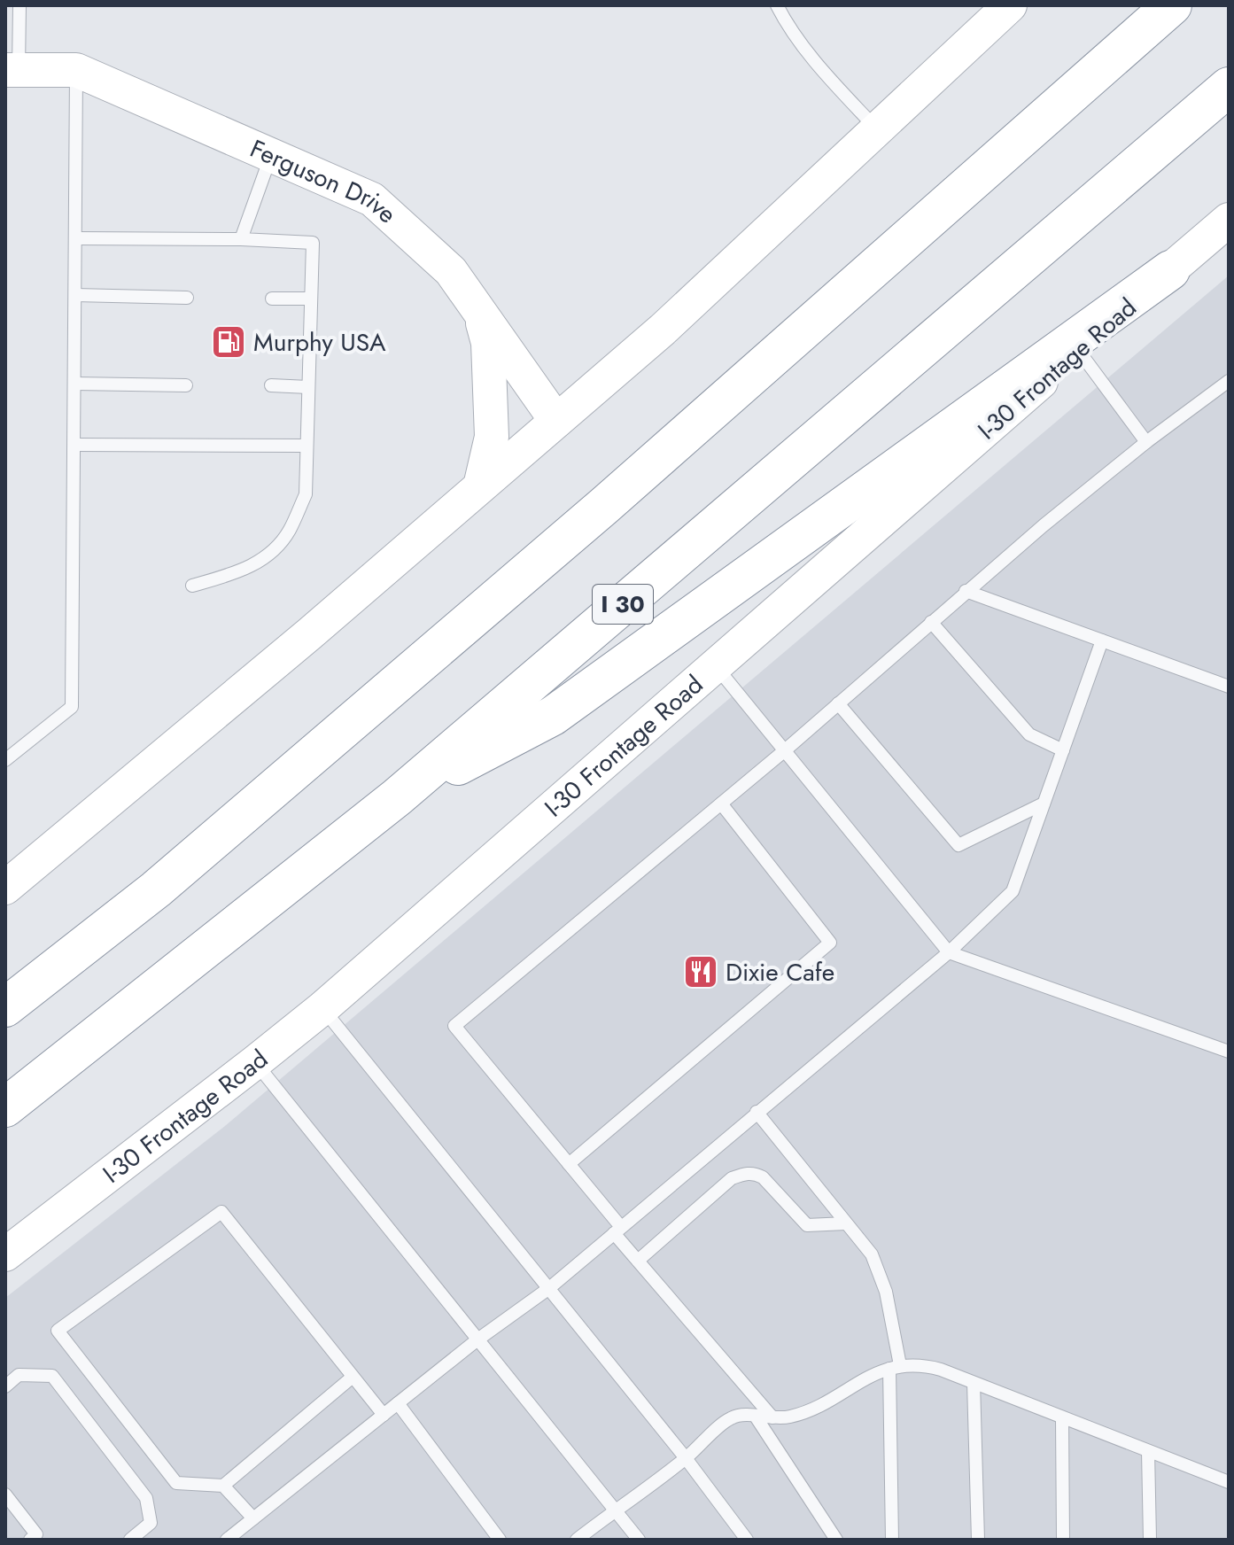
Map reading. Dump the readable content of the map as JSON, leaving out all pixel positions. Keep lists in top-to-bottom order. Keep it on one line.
{"streets":{"highway":["I 30"],"main road":["Ferguson Drive","I-30 Frontage Road"]},"places":{"fuel station":["Murphy USA"],"restaurant":["Dixie Cafe"]}}
